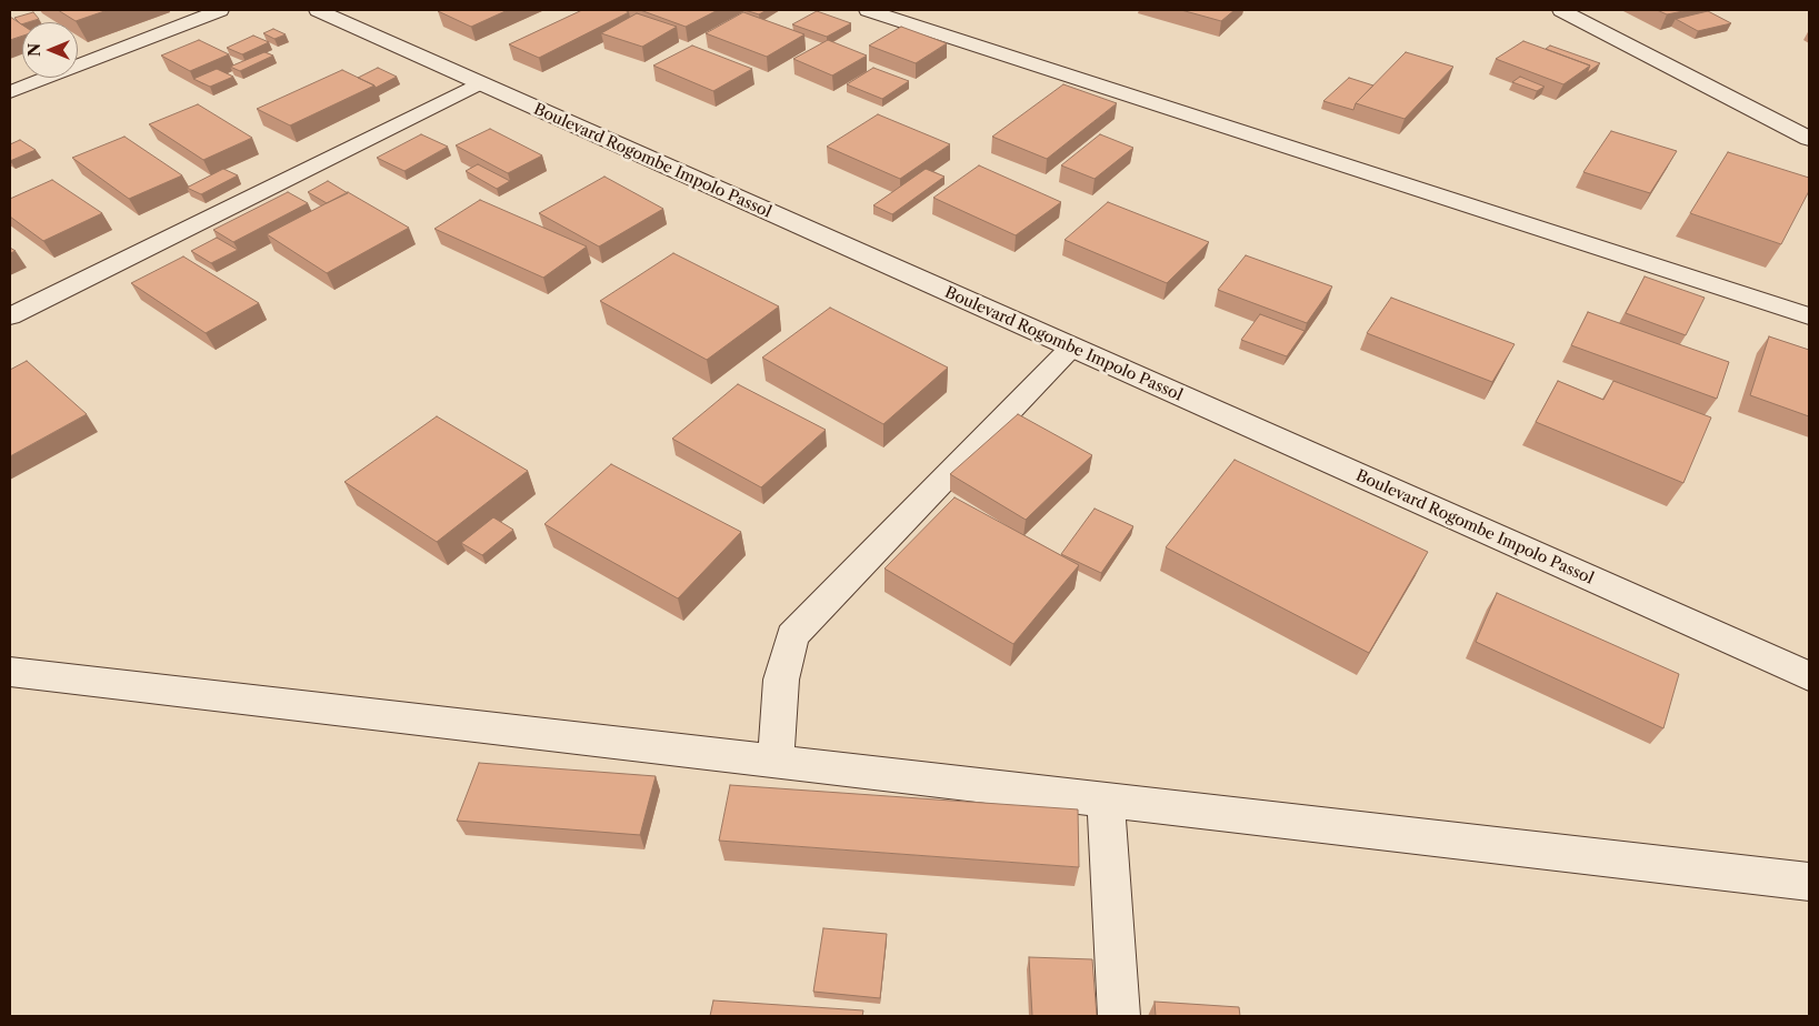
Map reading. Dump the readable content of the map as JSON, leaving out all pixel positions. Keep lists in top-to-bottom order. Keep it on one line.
{"streets":{"street":["Boulevard Rogombe Impolo Passol"]},"north":"left"}
